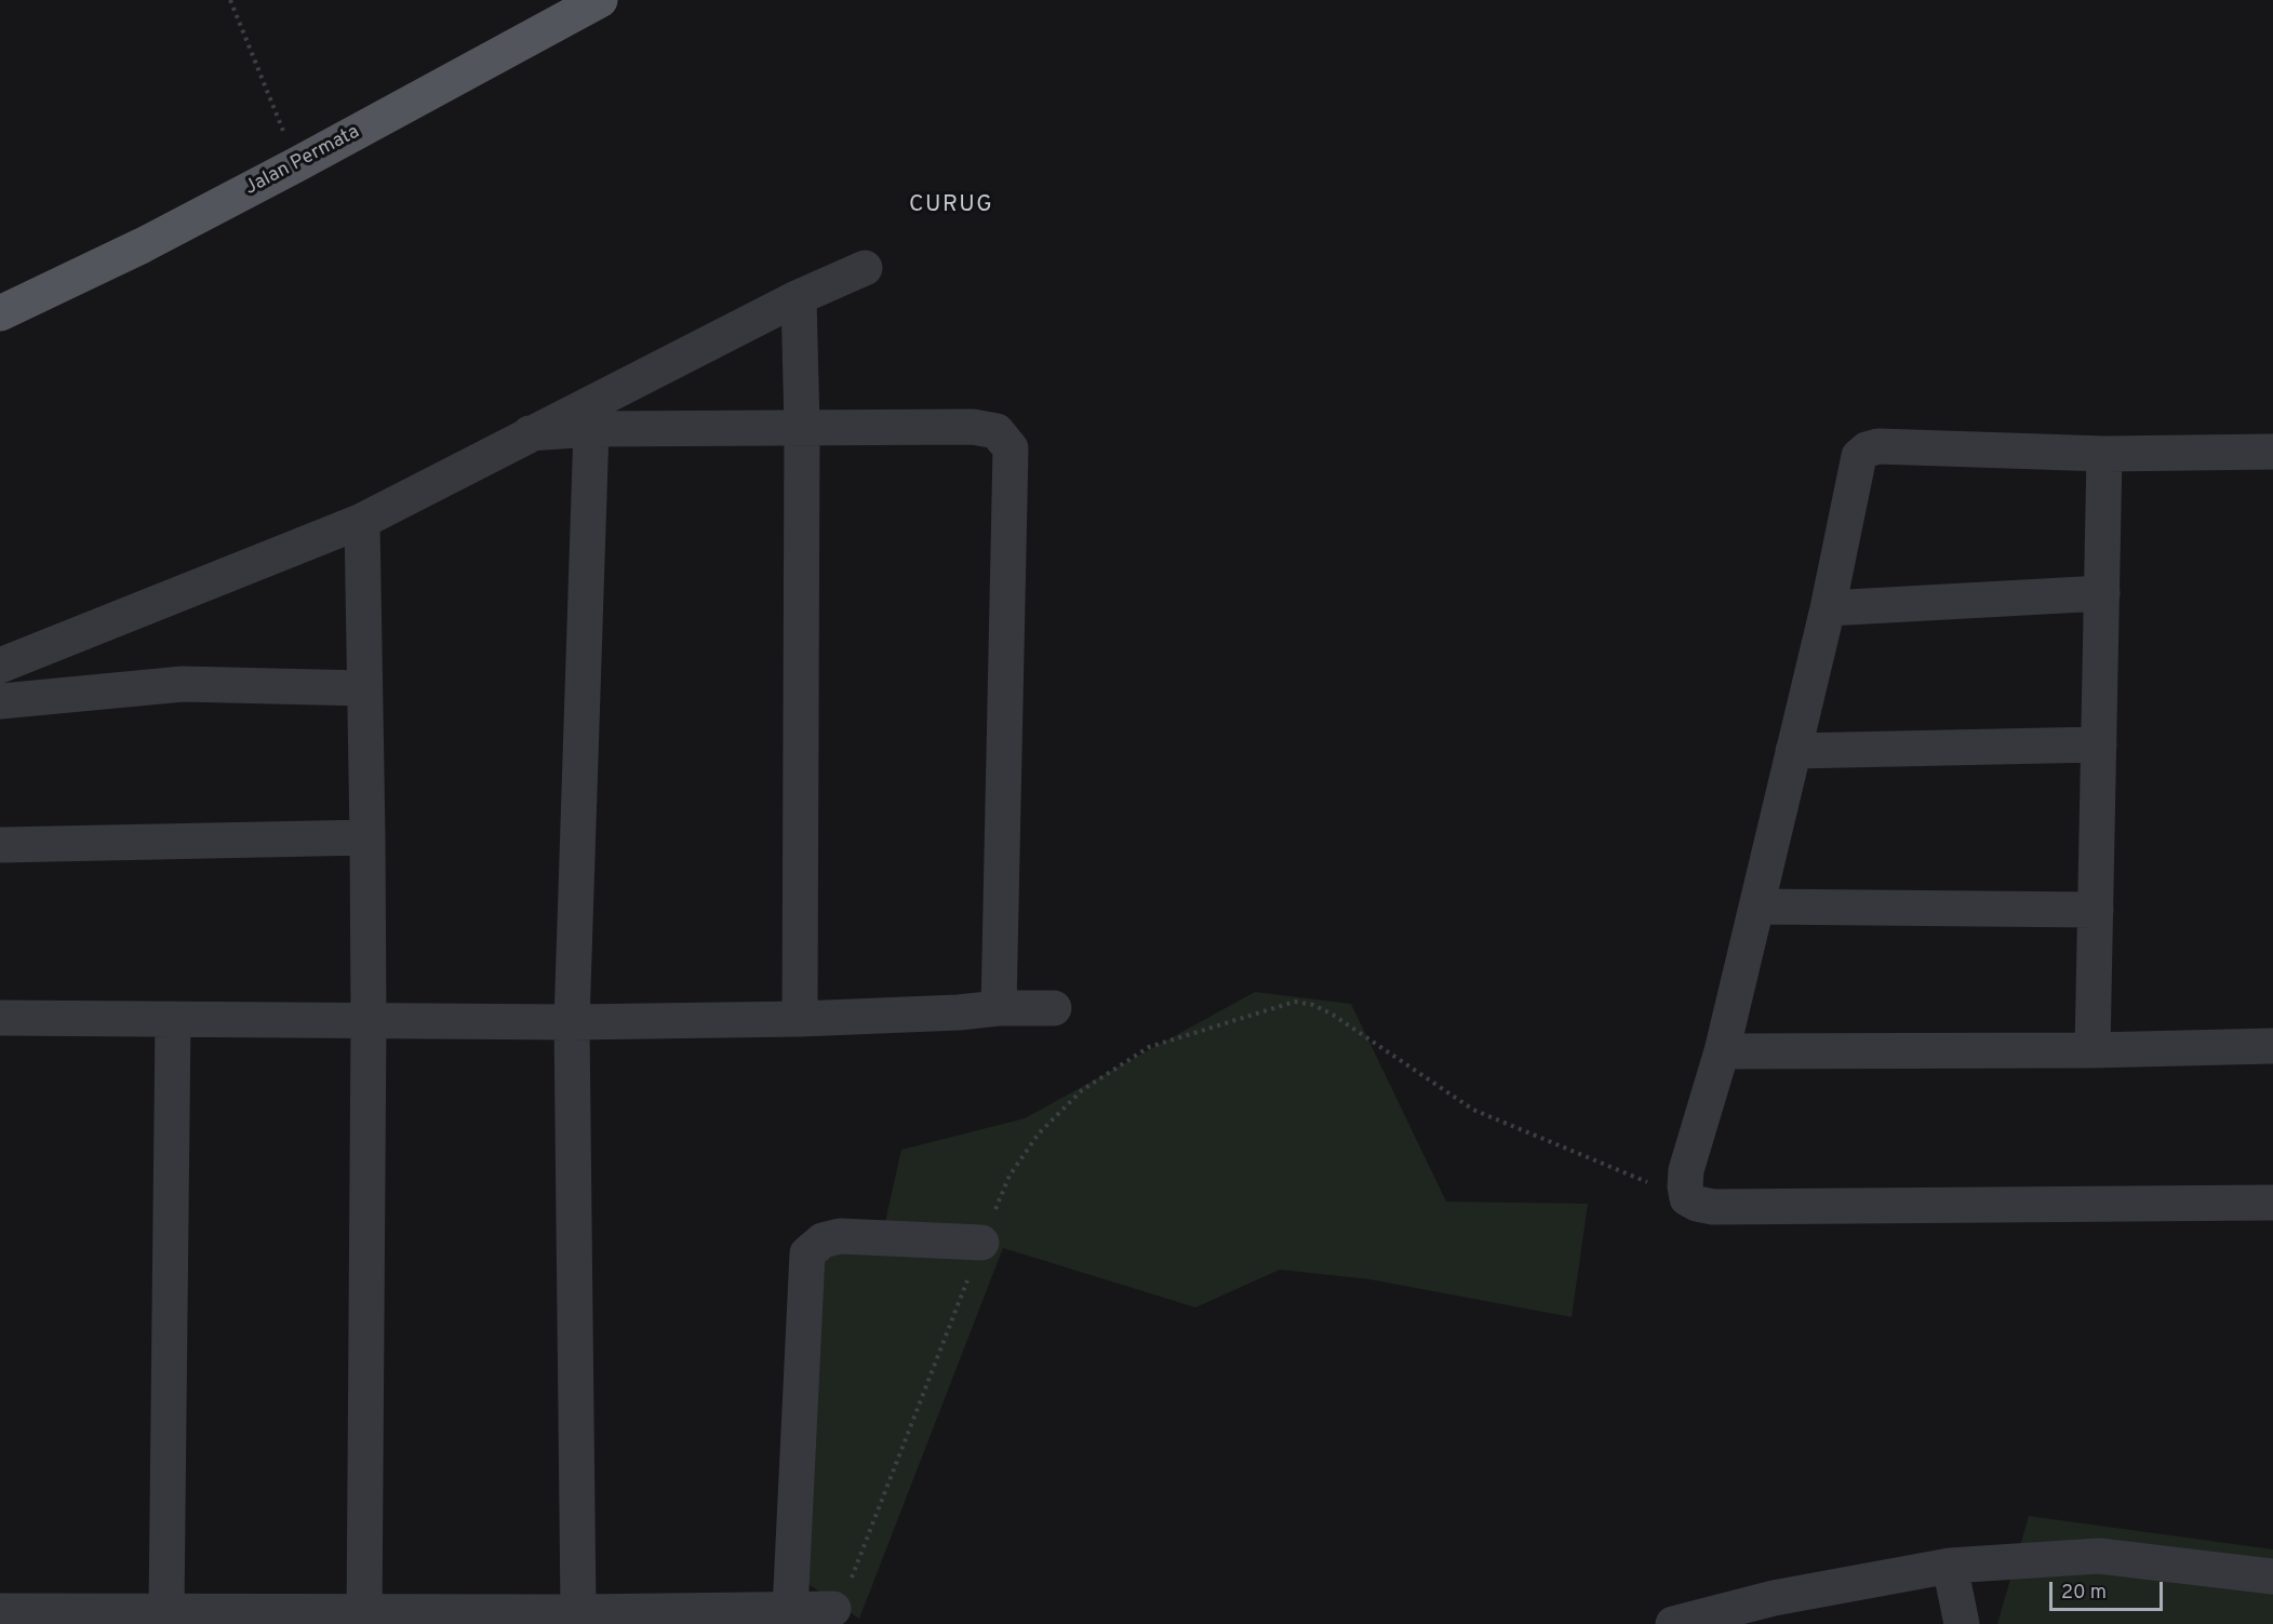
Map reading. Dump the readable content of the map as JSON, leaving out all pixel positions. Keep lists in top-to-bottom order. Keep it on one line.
{"streets":{"main road":["Jalan Permata"]},"districts":["CURUG"],"scale_bar":"20 m"}
